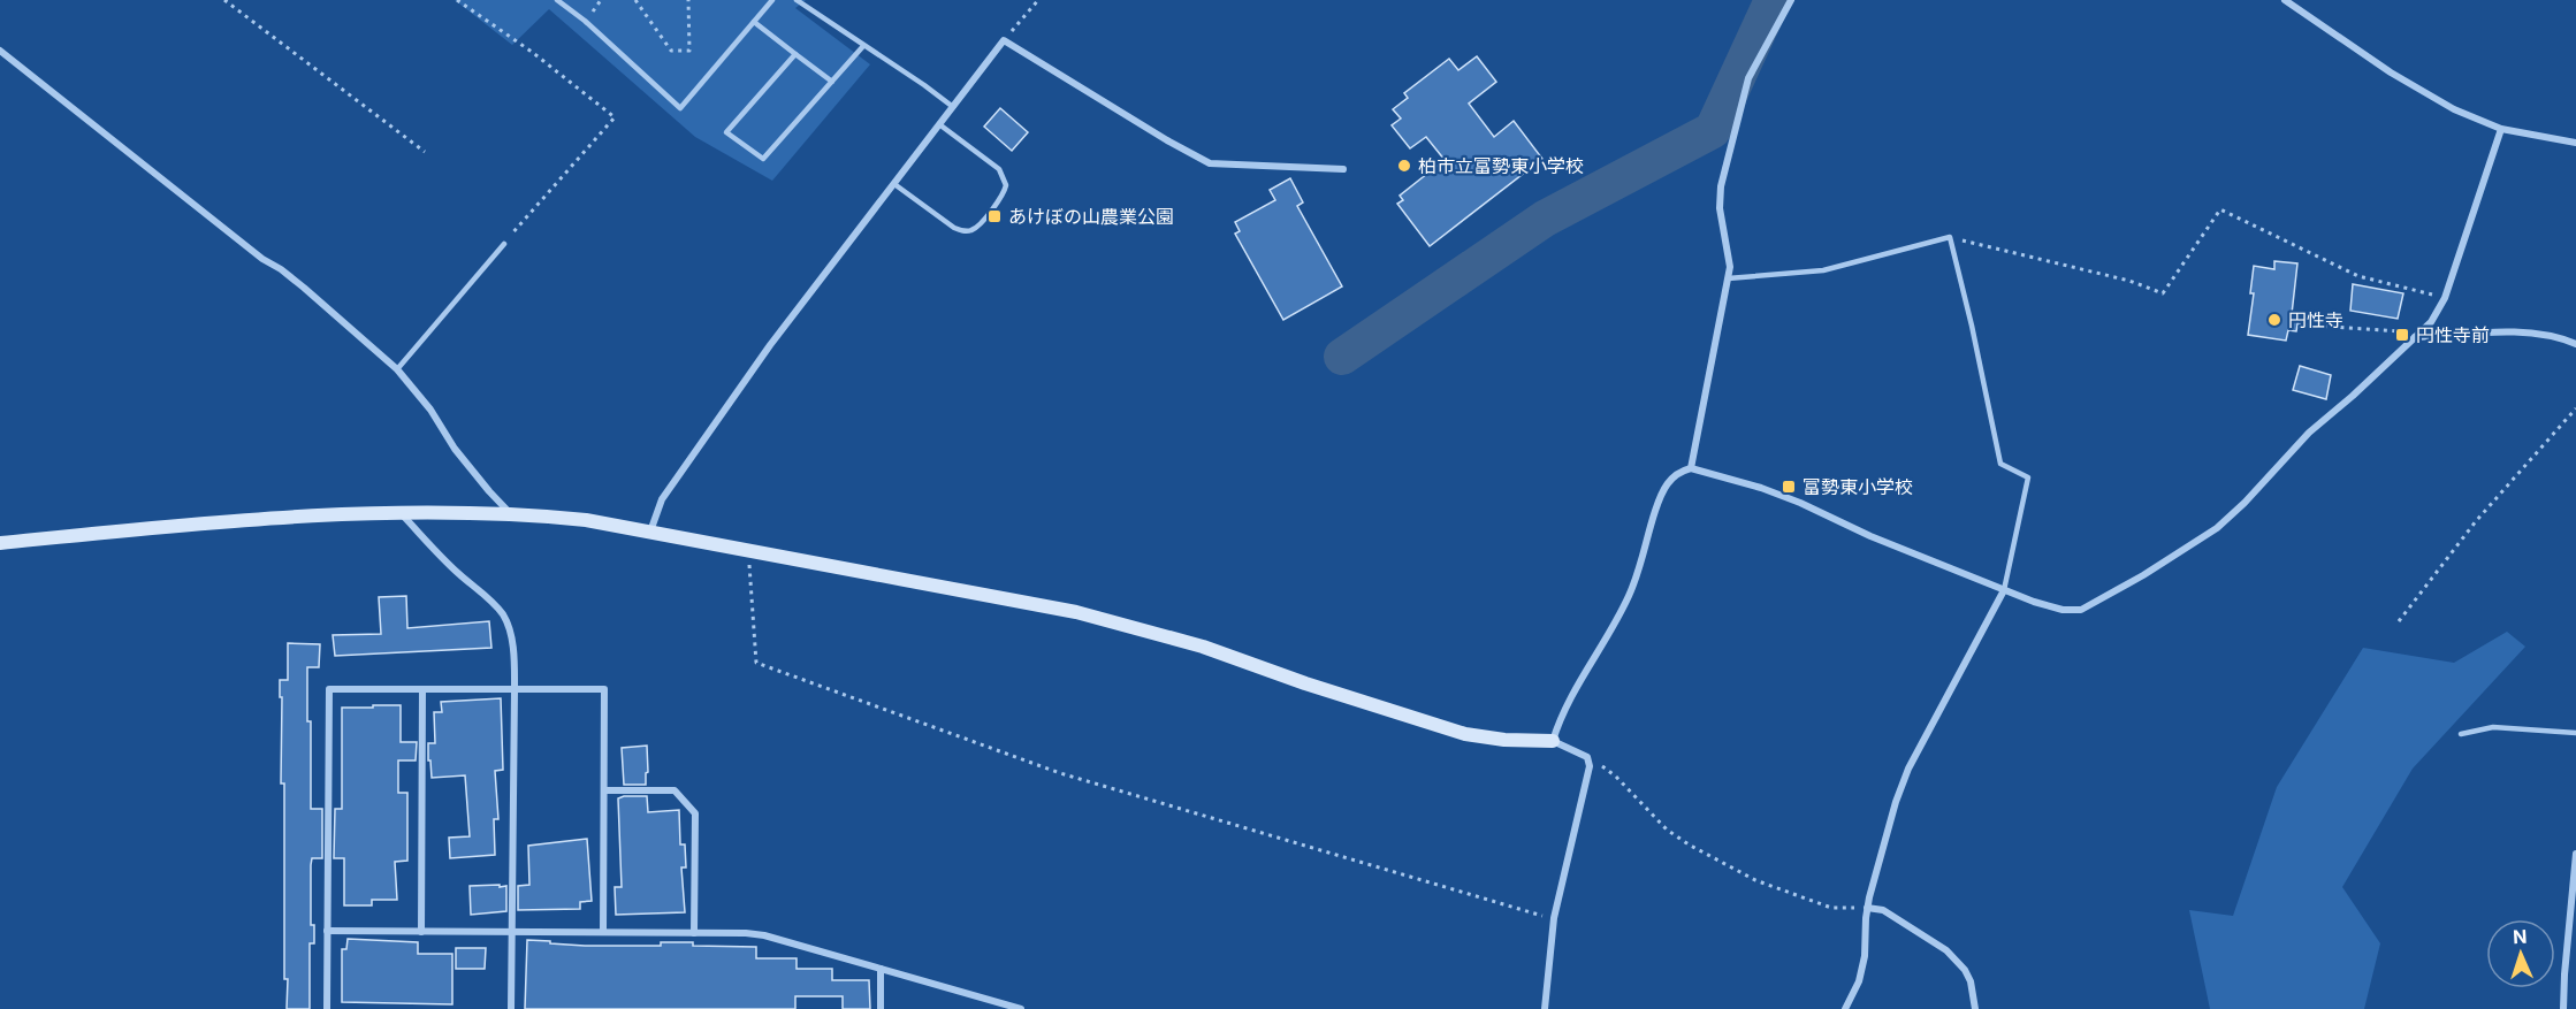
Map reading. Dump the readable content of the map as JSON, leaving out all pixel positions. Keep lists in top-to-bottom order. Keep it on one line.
{"places":{"other":["柏市立富勢東小学校","円性寺"],"transit":["あけぼの山農業公園","円性寺前","富勢東小学校"]},"north":"top"}
